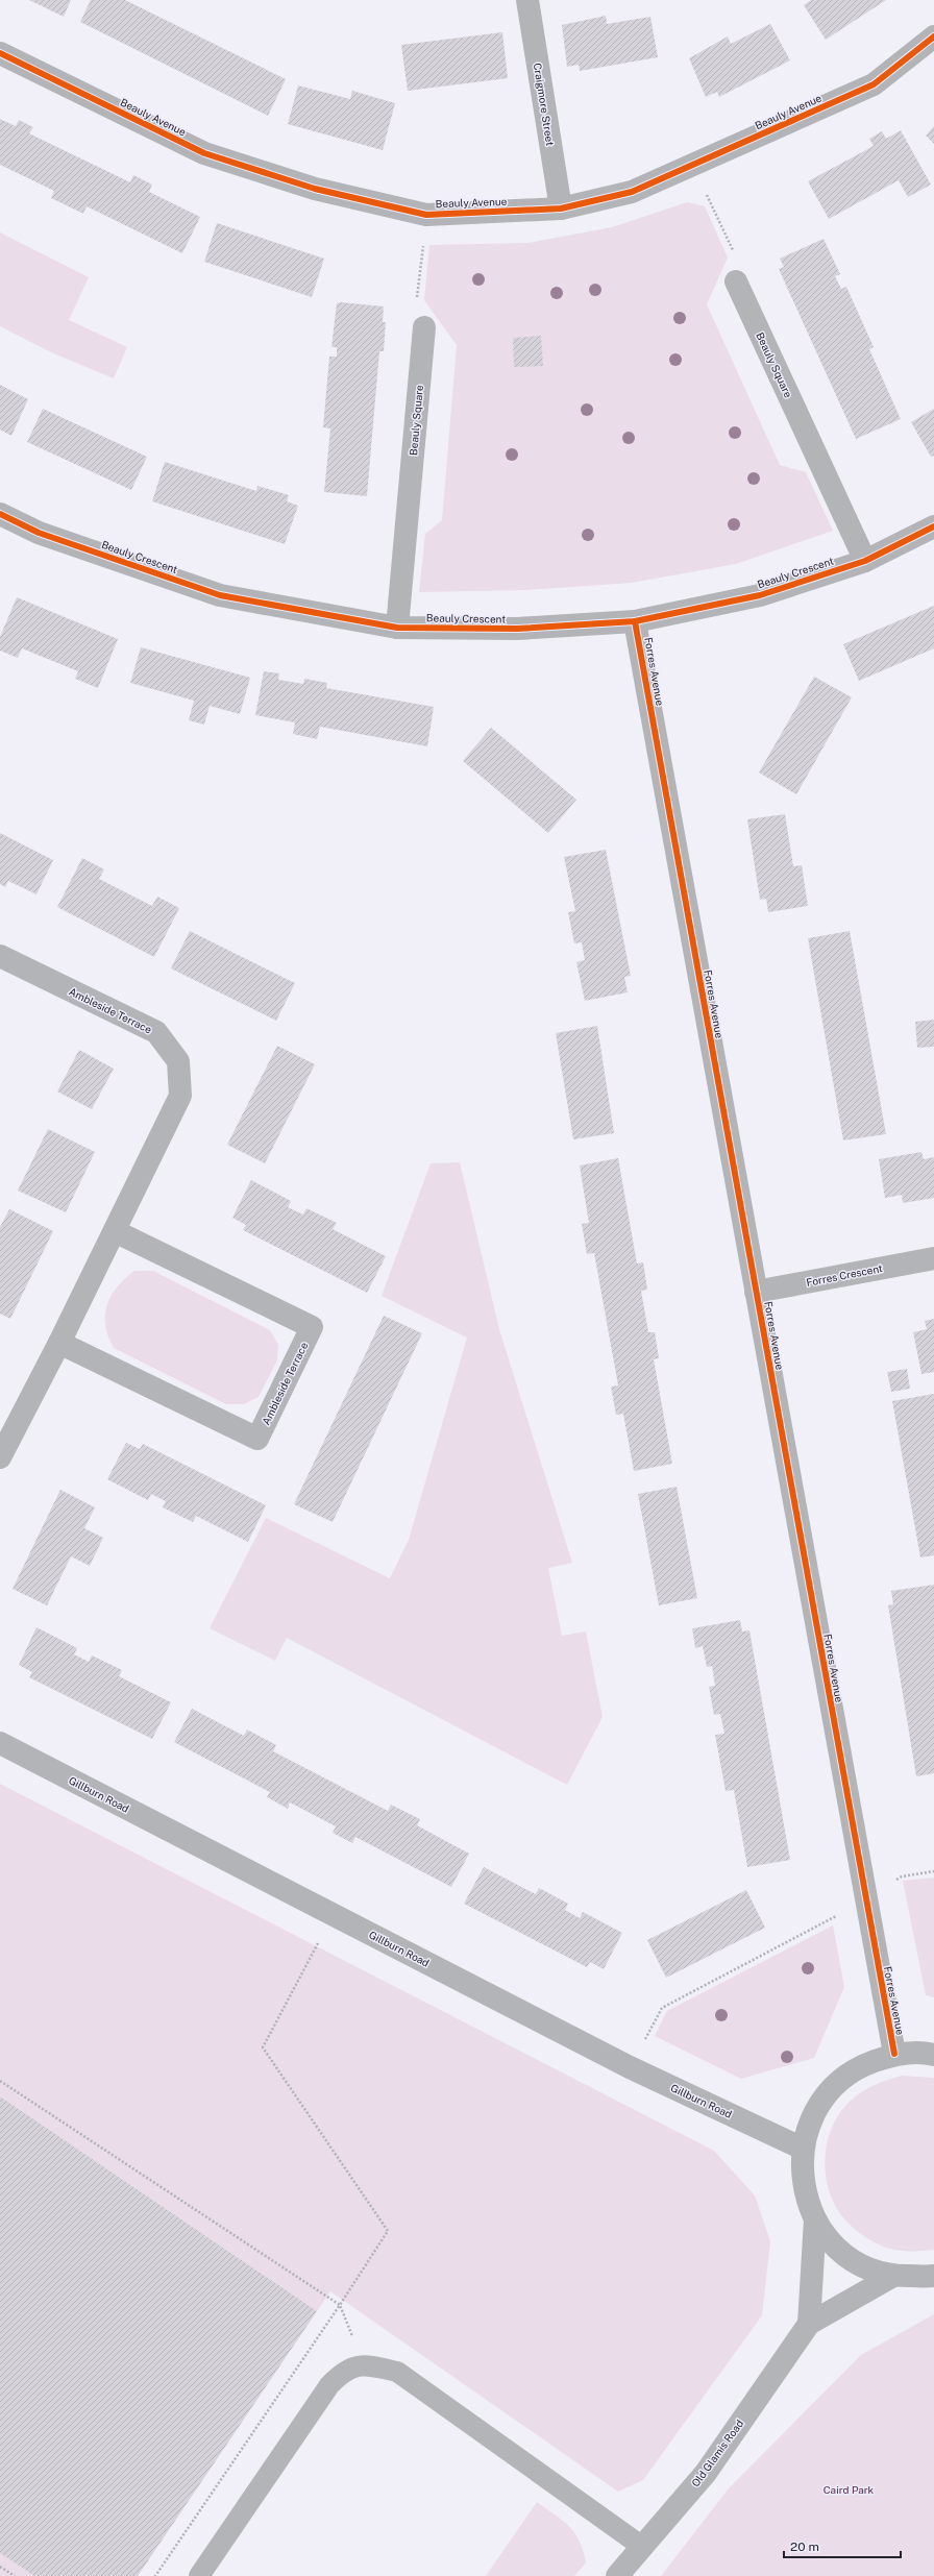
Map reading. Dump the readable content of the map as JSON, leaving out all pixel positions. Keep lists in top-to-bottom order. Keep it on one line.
{"streets":{"street":["Craigmore Street","Beauly Avenue","Beauly Square","Beauly Crescent","Forres Avenue","Ambleside Terrace","Forres Crescent","Gillburn Road","Old Glamis Road"]},"crossings":[["Craigmore Street","Beauly Avenue"],["Beauly Square","Beauly Crescent"],["Beauly Crescent","Forres Avenue"],["Forres Avenue","Forres Crescent"],["Forres Avenue","Old Glamis Road"],["Gillburn Road","Old Glamis Road"]],"parks":["Caird Park"],"scale_bar":"20 m"}
